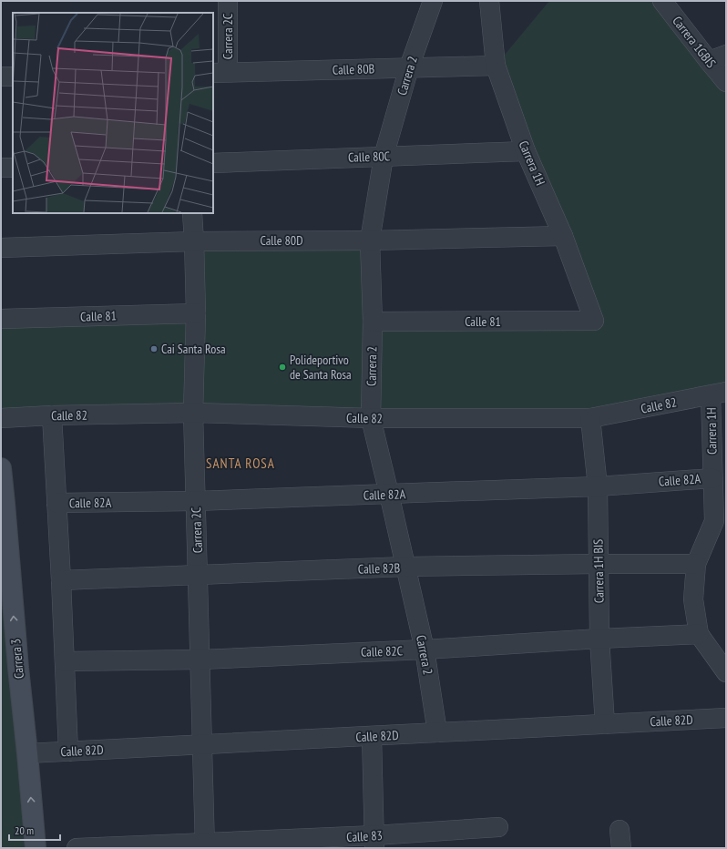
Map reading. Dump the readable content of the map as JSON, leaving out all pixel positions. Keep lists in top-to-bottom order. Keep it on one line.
{"streets":{"main road":["Carrera 3"],"street":["Carrera 2C","Carrera 1GBIS","Calle 80B","Carrera 2","Calle 80C","Carrera 1H","Calle 80D","Calle 81","Calle 82","Calle 82A","Calle 82B","Carrera 1H BIS","Calle 82C","Calle 82D","Calle 83"]},"crossings":[["Carrera 2C","Calle 80B"],["Carrera 2C","Calle 80D"],["Carrera 2C","Calle 81"],["Carrera 2C","Calle 82"],["Carrera 2C","Calle 82A"],["Carrera 2C","Calle 82B"],["Carrera 2C","Calle 82C"],["Carrera 2C","Calle 82D"],["Carrera 2C","Calle 83"],["Calle 80B","Carrera 2"],["Calle 80B","Carrera 1H"],["Carrera 2","Calle 80C"],["Carrera 2","Calle 80D"],["Carrera 2","Calle 81"],["Carrera 2","Calle 82"],["Carrera 2","Calle 82A"],["Carrera 2","Calle 82B"],["Carrera 2","Calle 82C"],["Carrera 2","Calle 82D"],["Calle 80C","Carrera 1H"],["Carrera 1H","Calle 80D"],["Carrera 1H","Calle 81"],["Carrera 1H","Calle 82"],["Carrera 1H","Calle 82A"],["Carrera 1H","Calle 82B"],["Carrera 1H","Calle 82C"],["Calle 82","Carrera 1H BIS"],["Calle 82A","Carrera 1H BIS"],["Calle 82B","Carrera 1H BIS"],["Carrera 1H BIS","Calle 82C"],["Carrera 1H BIS","Calle 82D"],["Carrera 3","Calle 82D"]],"one_way":["Carrera 3"],"districts":["SANTA ROSA"],"places":["Cai Santa Rosa","Polideportivo de Santa Rosa"],"scale_bar":"20 m"}
